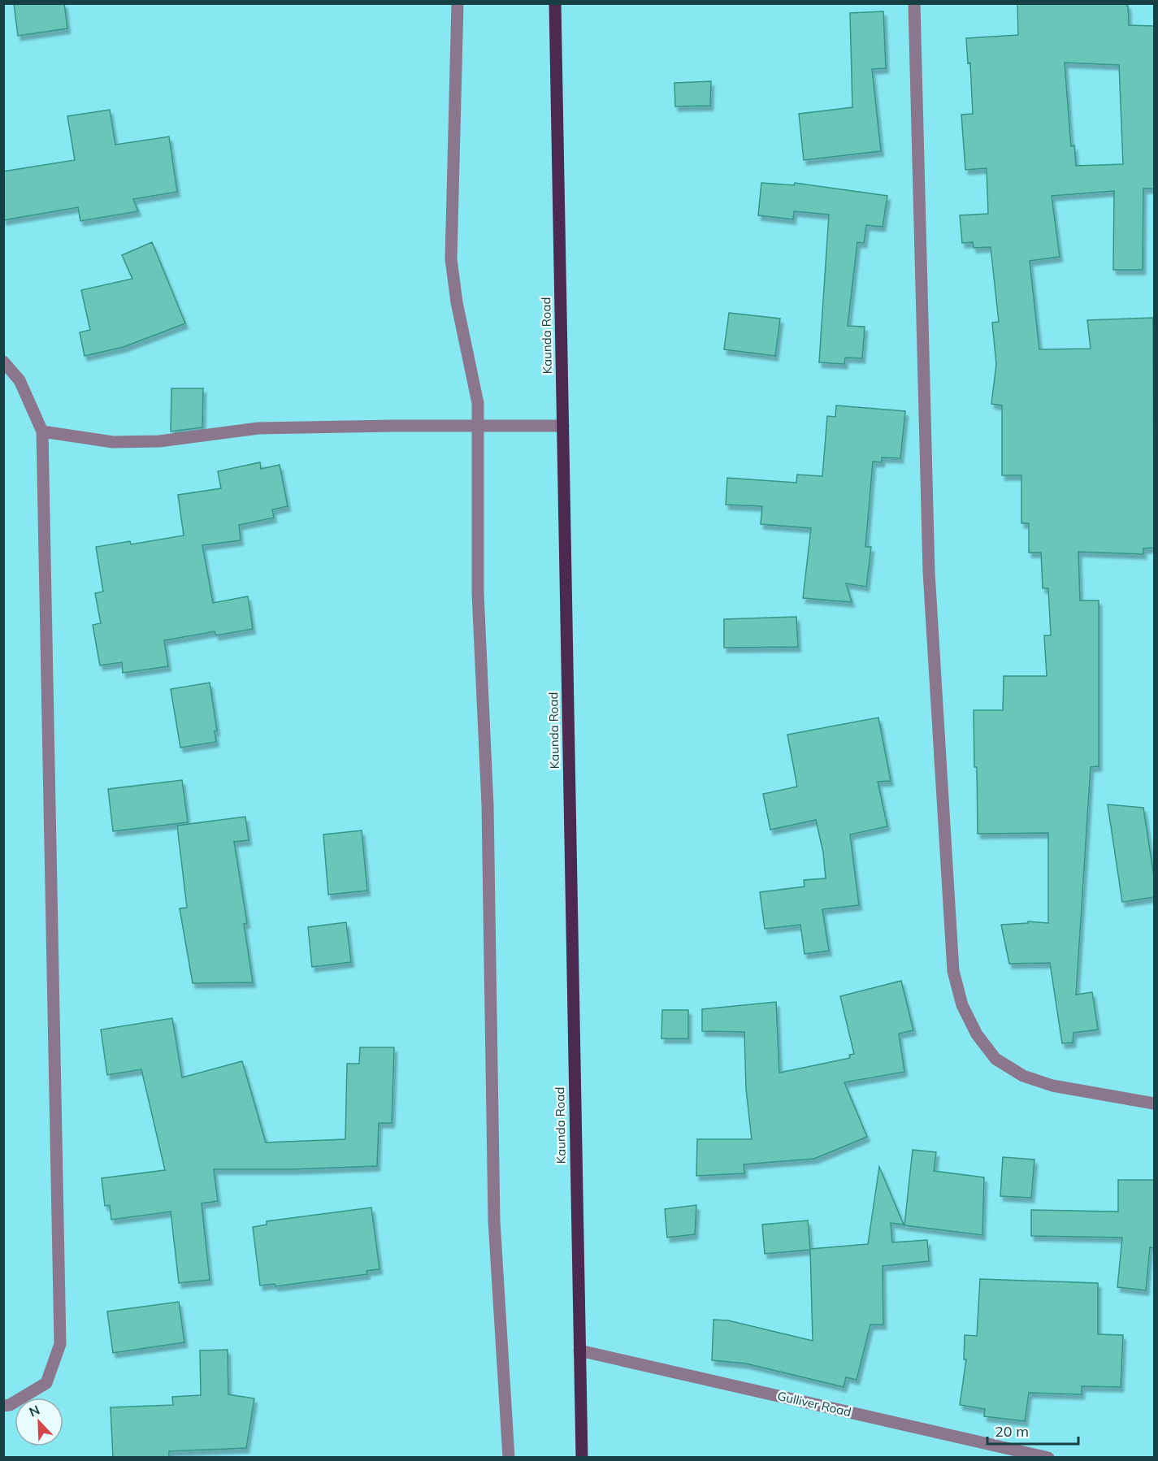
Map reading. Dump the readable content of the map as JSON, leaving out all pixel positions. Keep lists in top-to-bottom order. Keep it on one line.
{"streets":{"main road":["Kaunda Road"],"street":["Gulliver Road"]},"crossings":[["Kaunda Road","Gulliver Road"]],"scale_bar":"20 m","north":"top left"}
